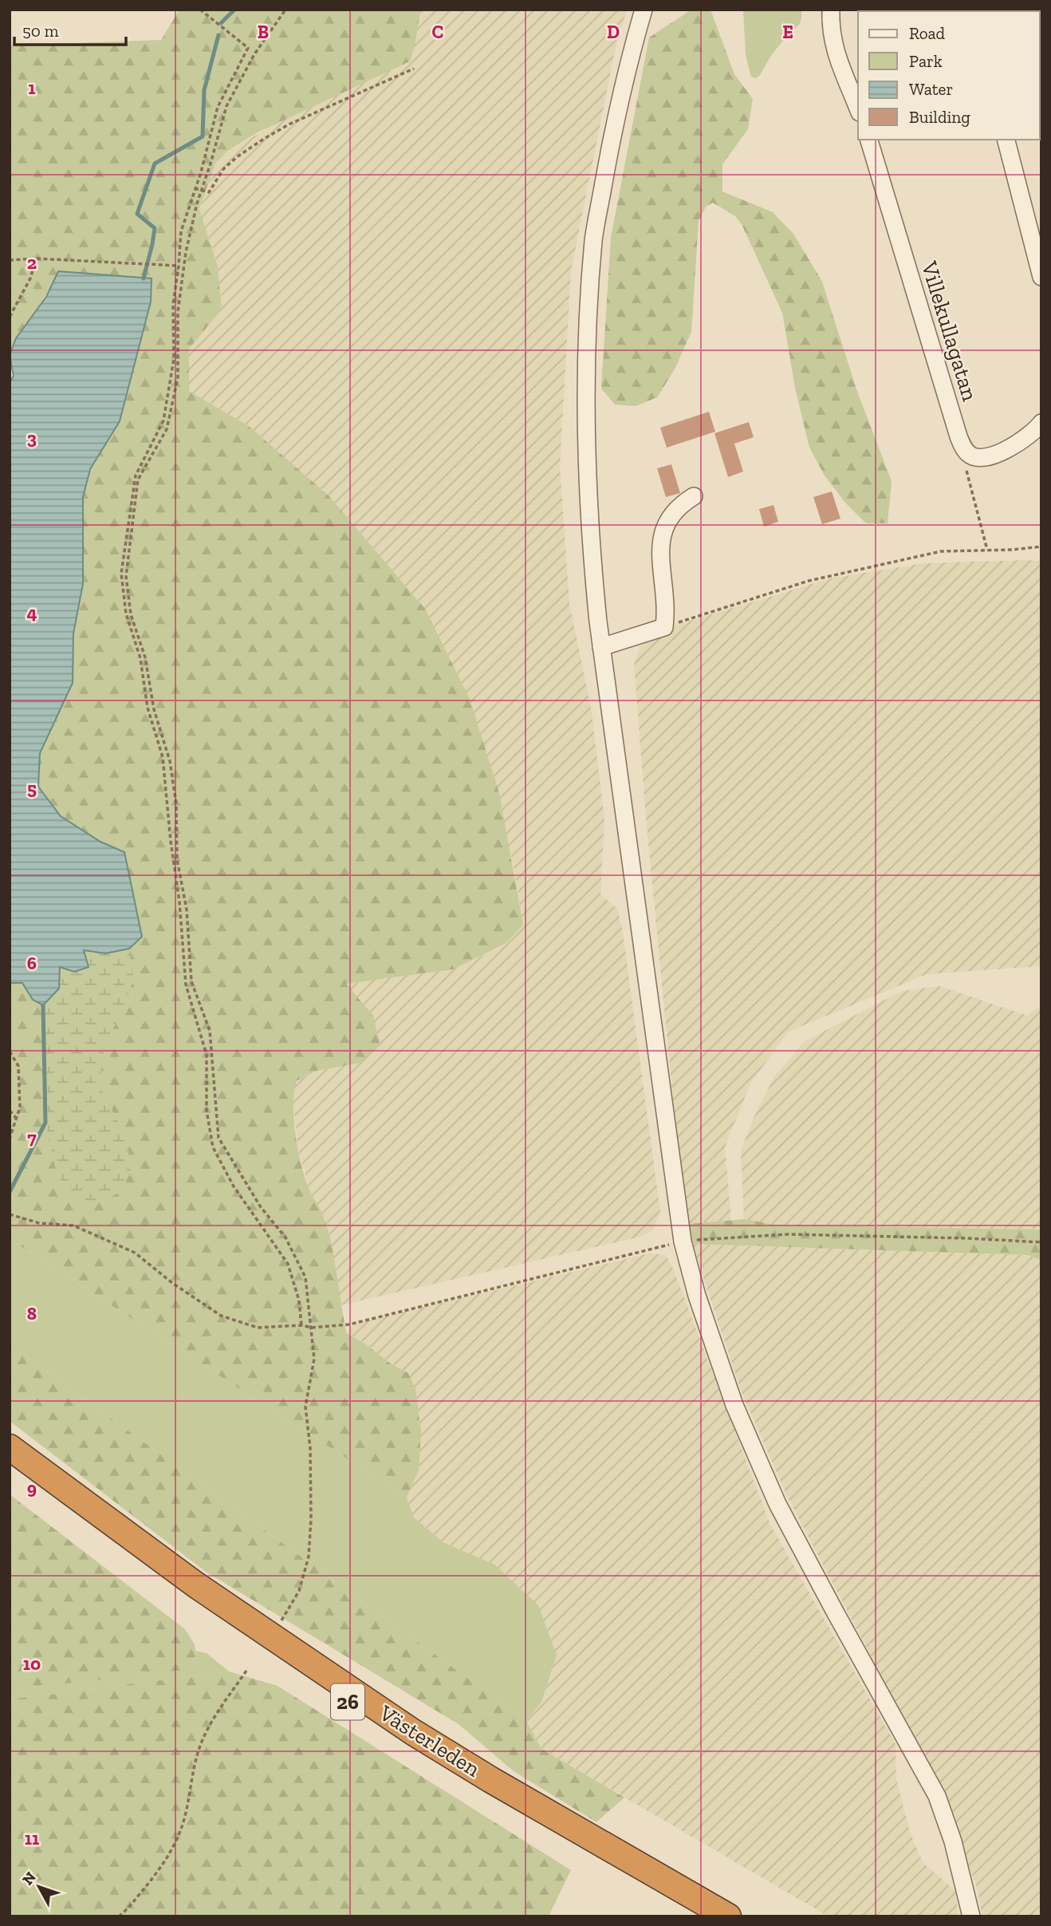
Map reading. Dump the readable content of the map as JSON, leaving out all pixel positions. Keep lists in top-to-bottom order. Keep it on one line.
{"streets":{"highway":["26","Västerleden"],"street":["Villekullagatan"]},"legend":["Road","Park","Water","Building"],"scale_bar":"50 m","north":"top left","grid":{"columns":["B","C","D","E"],"rows":["1","2","3","4","5","6","7","8","9","10","11"]}}
